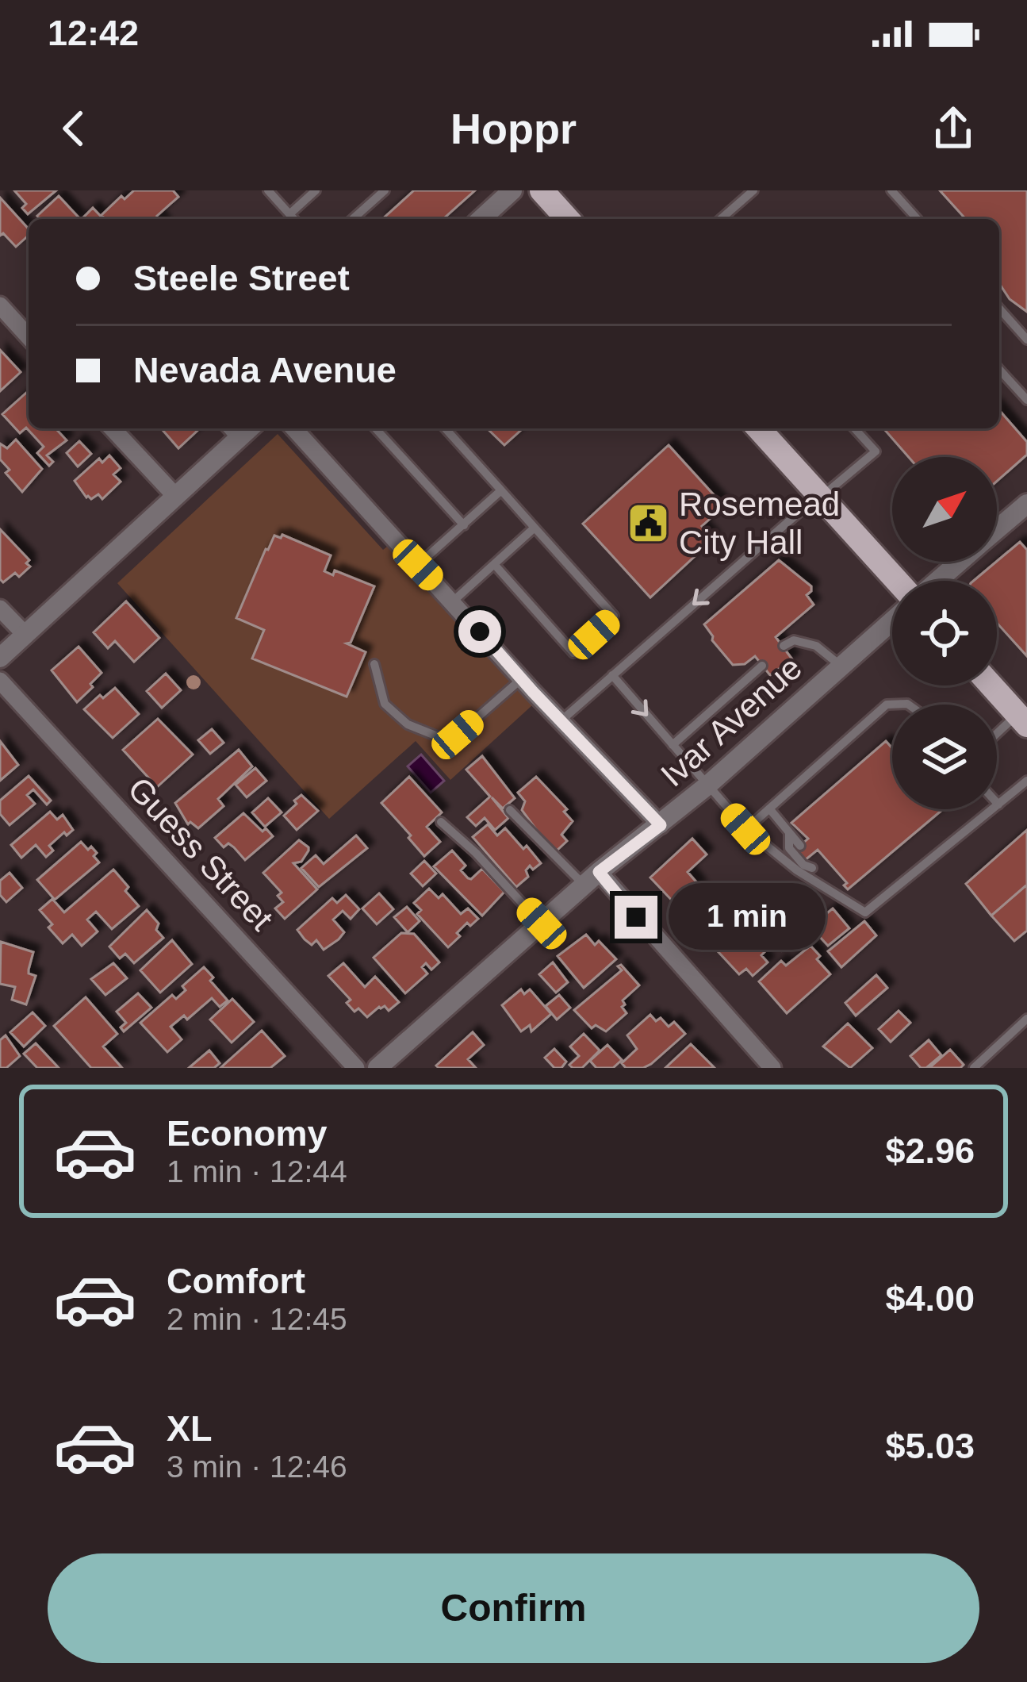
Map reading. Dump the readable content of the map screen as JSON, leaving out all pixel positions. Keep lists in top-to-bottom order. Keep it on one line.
{"streets":{"street":["Ivar Avenue","Guess Street"]},"places":{"public building":["Rosemead City Hall"]},"north":"top right","page":{"status":"12:42","header":"Hoppr","banner":["Steele Street","Nevada Avenue"],"bubble":"1 min","list":[{"name":"Economy","note":"1 min · 12:44","value":"$2.96"},{"name":"Comfort","note":"2 min · 12:45","value":"$4.00"},{"name":"XL","note":"3 min · 12:46","value":"$5.03"}],"buttons":"Confirm"}}
